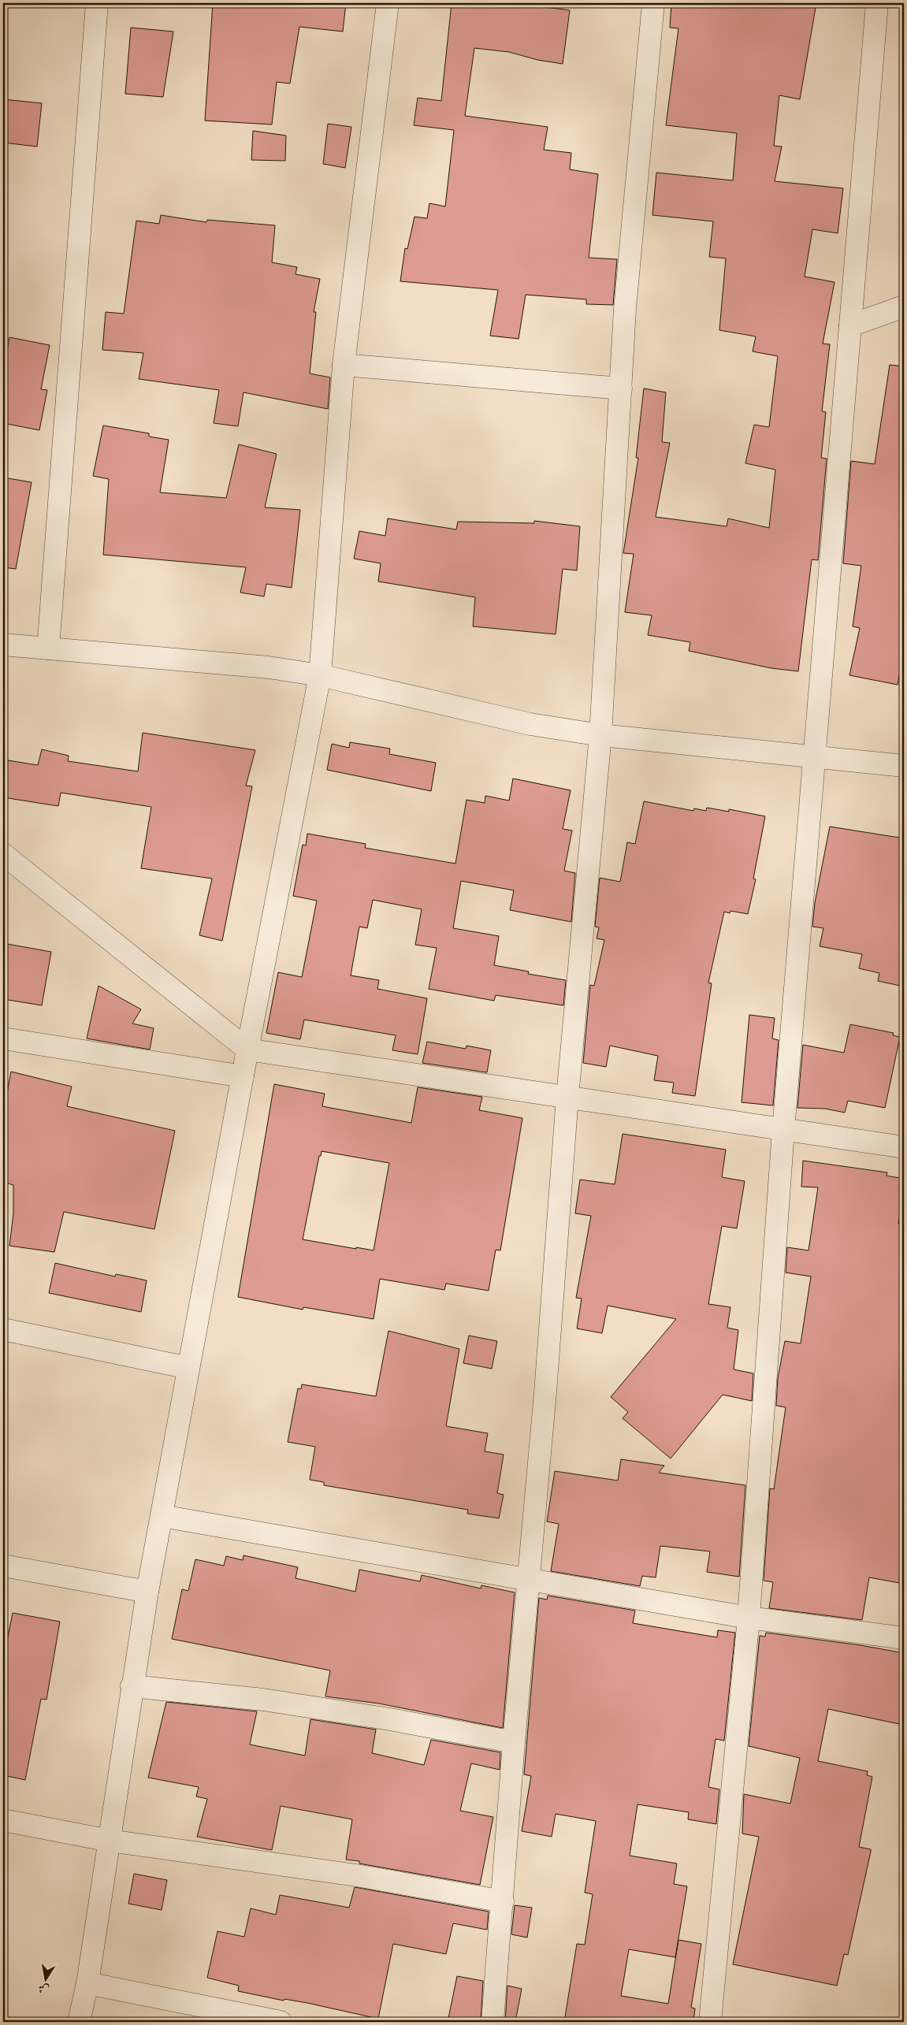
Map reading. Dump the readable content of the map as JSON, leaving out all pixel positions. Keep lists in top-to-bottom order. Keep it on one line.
{"north":"bottom"}
